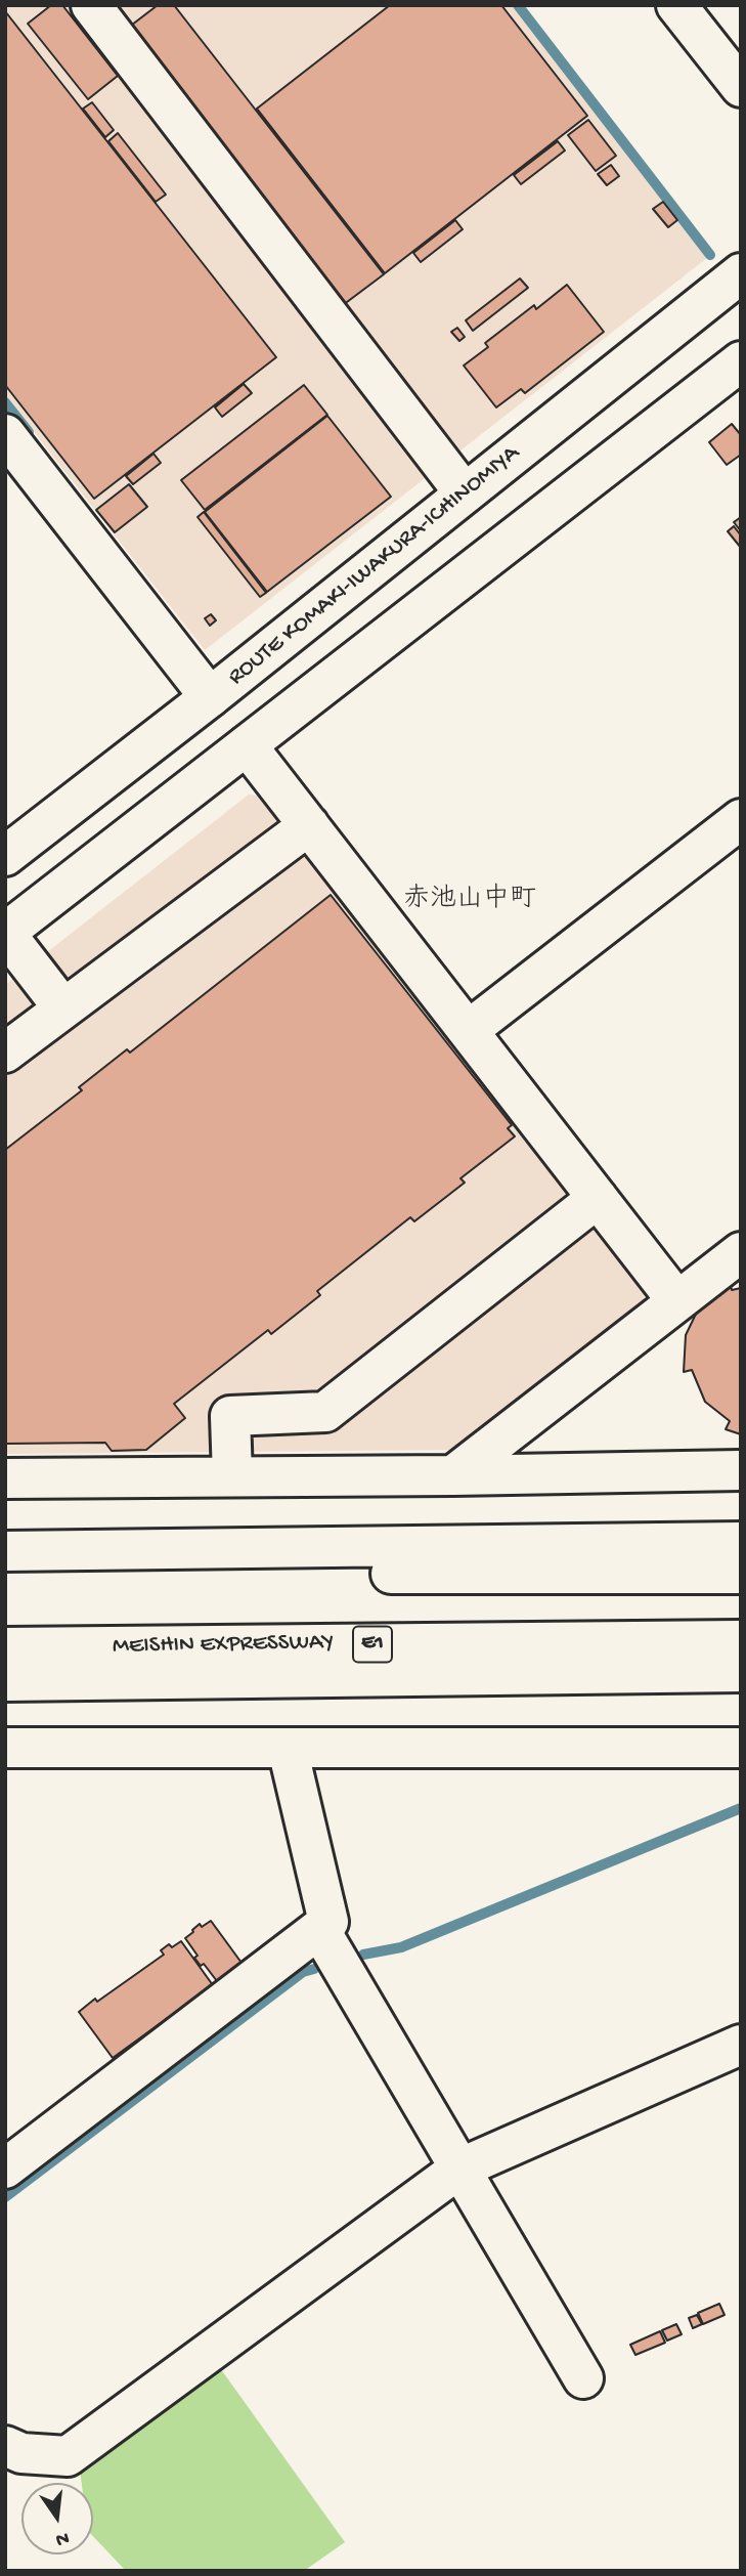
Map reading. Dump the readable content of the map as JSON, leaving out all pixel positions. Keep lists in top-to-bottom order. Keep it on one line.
{"streets":{"main road":["ROUTE KOMAKI-IWAKURA-ICHINOMIYA","E1","MEISHIN EXPRESSWAY"]},"districts":["赤池山中町"],"north":"bottom"}
